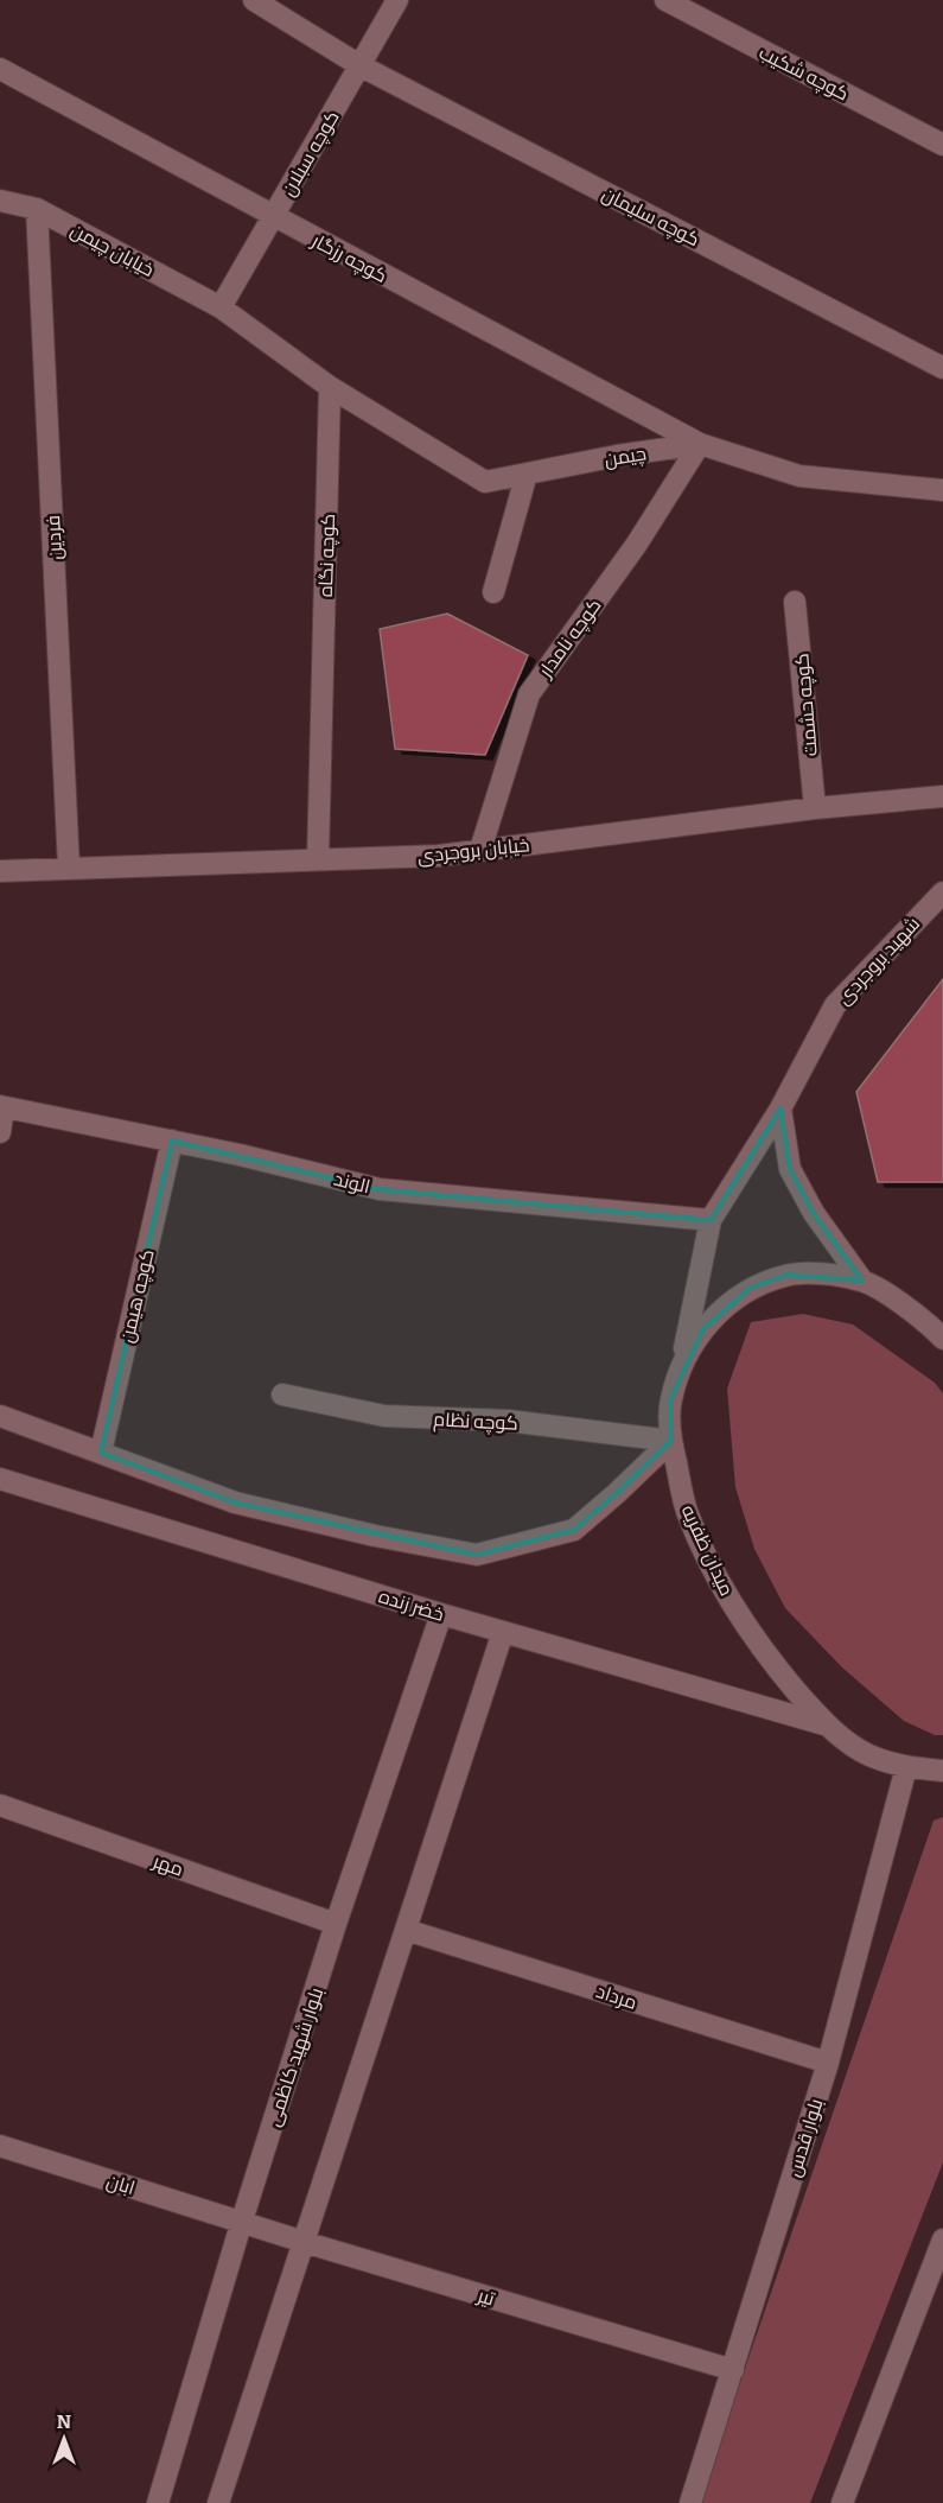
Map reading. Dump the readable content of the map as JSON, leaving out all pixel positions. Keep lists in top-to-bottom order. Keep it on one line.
{"streets":{"street":["کوچه شکیب","کوچه سبلان","کوچه سلیمان","خیابان چیمن","کوچه رزگار","چیمن","فردین","کوچه نگاه","کوچه نامدار","کوچه حشمت","خیابان بروجردی","شهید بروجردی","الوند","کوچه هیمن","کوچه نظام","میدان ظفریه","خضر زنده","مهر","مرداد","بلوار شهید کاظمی","بلوار قدس","ابان","تیر"]},"crossings":[["کوچه سبلان","کوچه سلیمان"],["کوچه سبلان","خیابان چیمن"],["کوچه سبلان","کوچه رزگار"],["خیابان چیمن","فردین"],["کوچه رزگار","چیمن"],["کوچه رزگار","کوچه نامدار"],["چیمن","کوچه نگاه"],["چیمن","کوچه نامدار"],["فردین","خیابان بروجردی"],["کوچه نگاه","خیابان بروجردی"],["کوچه نامدار","خیابان بروجردی"],["کوچه حشمت","خیابان بروجردی"],["شهید بروجردی","الوند"],["الوند","کوچه هیمن"],["کوچه نظام","میدان ظفریه"],["میدان ظفریه","خضر زنده"],["میدان ظفریه","بلوار قدس"],["خضر زنده","بلوار شهید کاظمی"],["مهر","بلوار شهید کاظمی"],["مرداد","بلوار قدس"],["بلوار شهید کاظمی","ابان"],["بلوار شهید کاظمی","تیر"],["بلوار قدس","تیر"],["ابان","تیر"]],"north":"top"}
